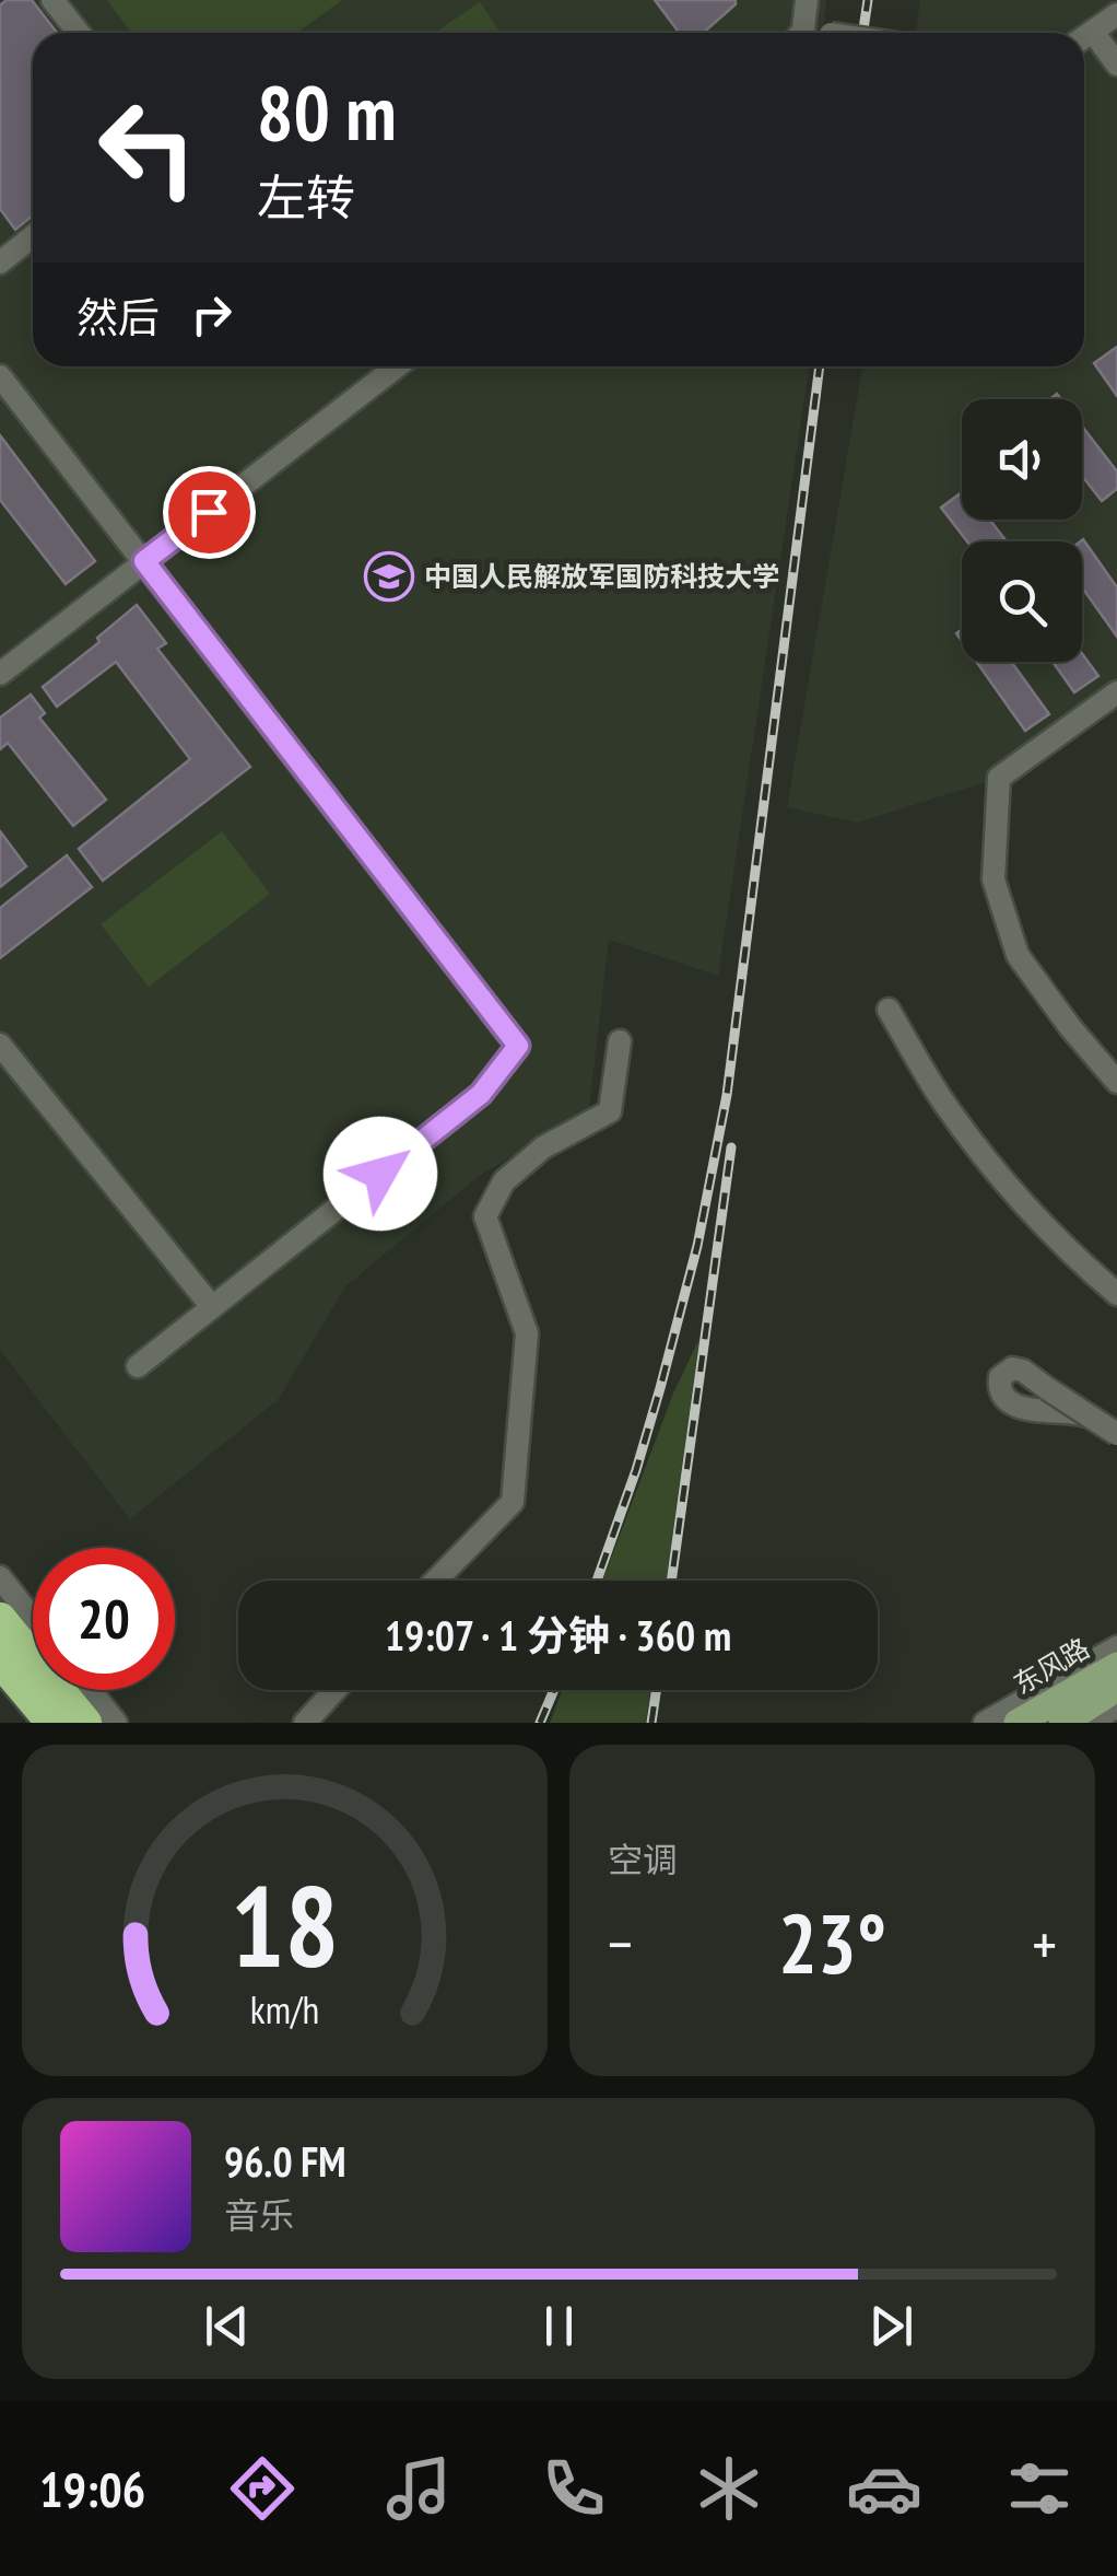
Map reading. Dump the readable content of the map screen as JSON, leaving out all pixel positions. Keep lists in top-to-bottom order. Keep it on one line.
{"streets":{"main road":["东风路"]},"places":{"school or university":["中国人民解放军国防科技大学"]},"page":{"turn":["80 m","左转"],"then":"然后","limit":"20","trip":"19:07 · 1 分钟 · 360 m","tile":"空调","heat":["−","23°","+"],"song":["96.0 FM","音乐"],"tabs":"19:06","gauge":["18","km/h"]}}
